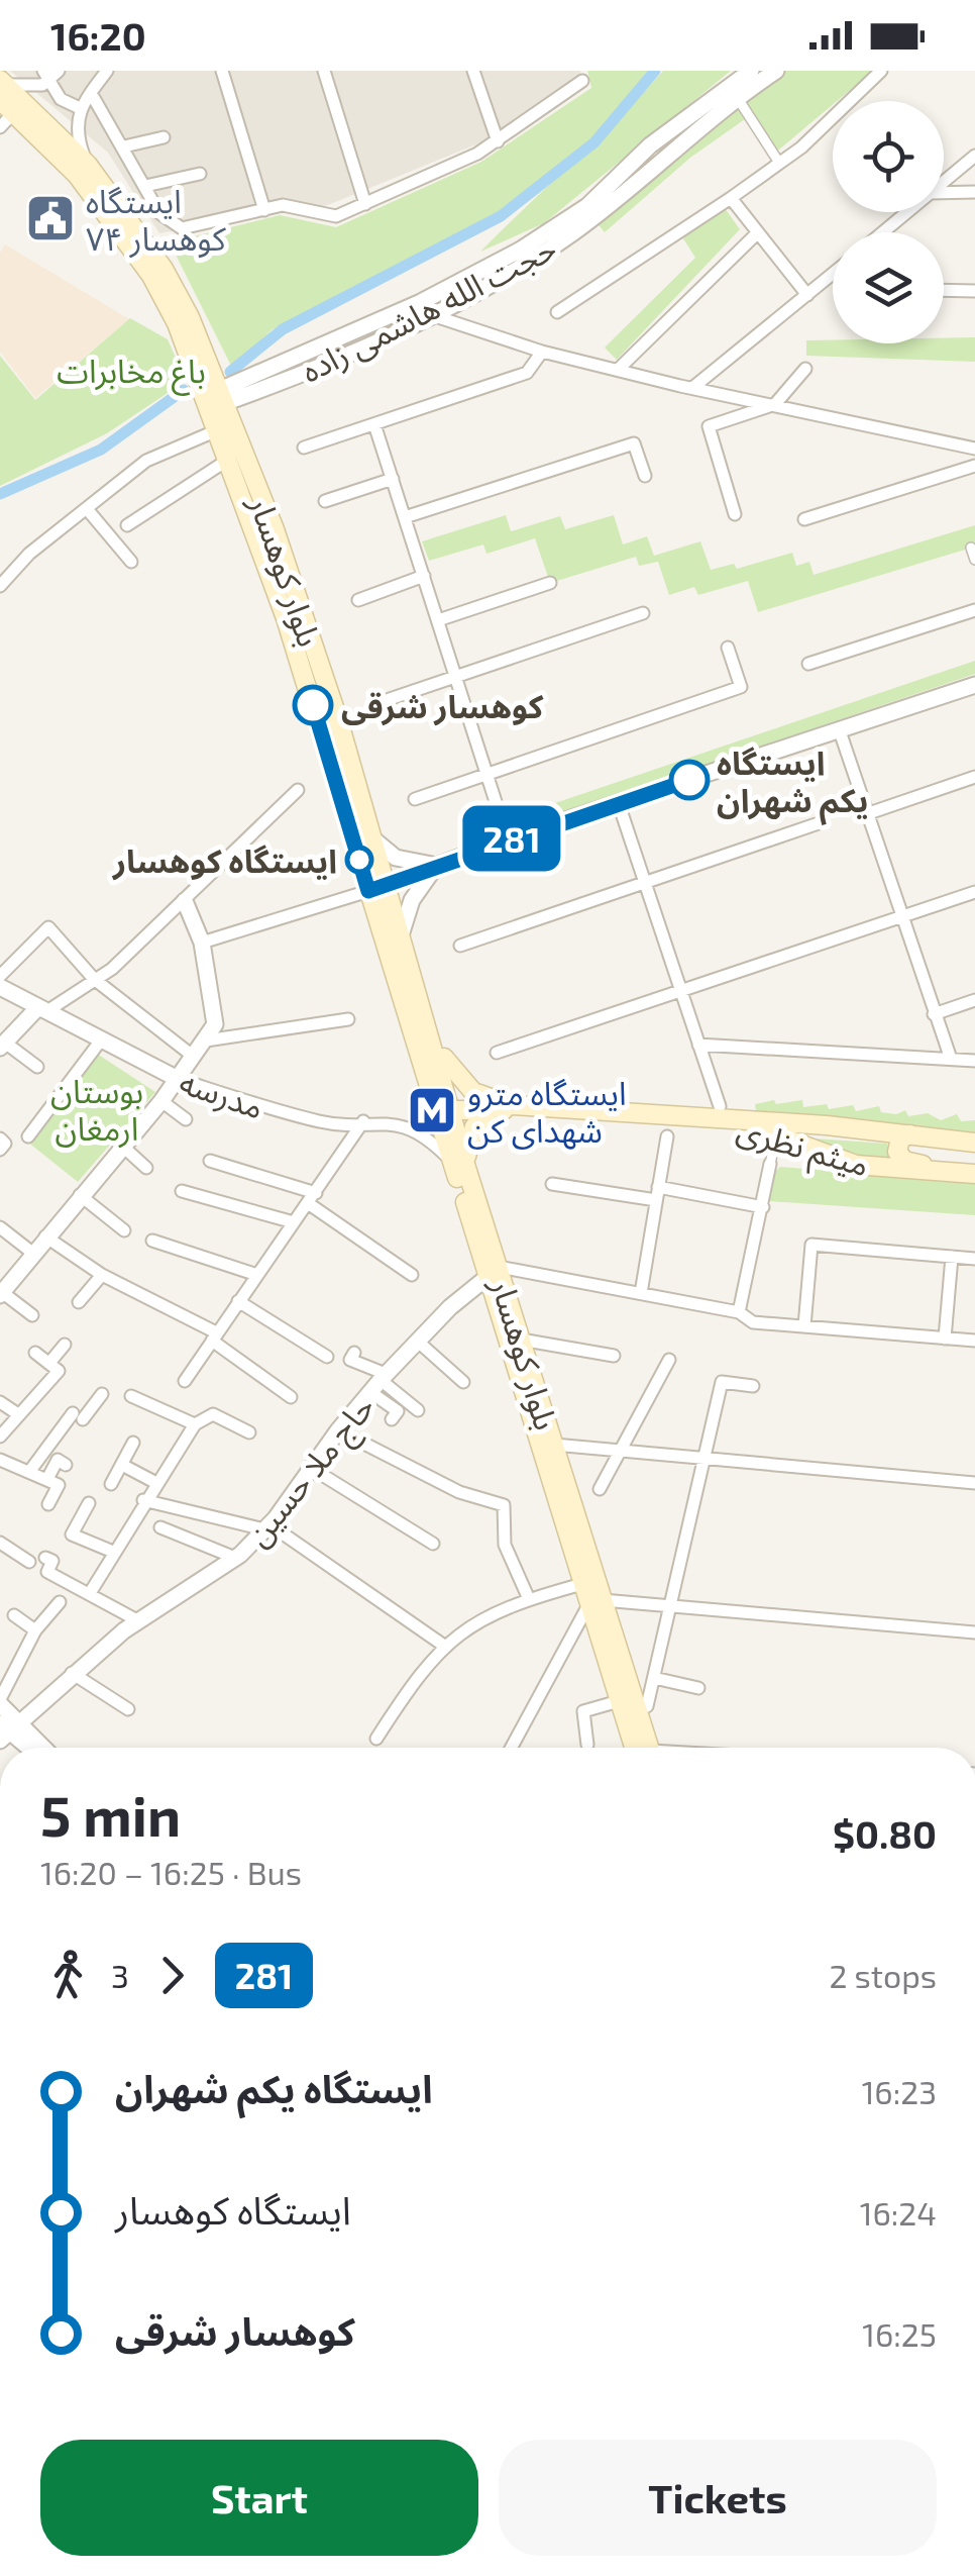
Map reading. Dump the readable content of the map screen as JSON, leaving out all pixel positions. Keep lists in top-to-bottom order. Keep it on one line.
{"streets":{"main road":["بلوار کوهسار","میثم نظری"],"street":["حجت الله هاشمی زاده","مدرسه","حاج ملا حسین"]},"crossings":[["حجت الله هاشمی زاده","بلوار کوهسار"],["بلوار کوهسار","مدرسه"],["بلوار کوهسار","میثم نظری"],["بلوار کوهسار","حاج ملا حسین"]],"parks":["باغ مخابرات","بوستان ارمغان"],"places":{"public building":["ایستگاه ۷۴ کوهسار"],"other":["کوهسار شرقی","ایستگاه یکم شهران","ایستگاه کوهسار"],"metro station":["ایستگاه مترو شهدای کن"]},"lines":["bus line 281"],"page":{"status":"16:20","on_map":"281","heading":["5 min","16:20 – 16:25 · Bus","$0.80"],"legs":["3","281","2 stops"],"list":[{"name":"ایستگاه یکم شهران","value":"16:23"},{"name":"ایستگاه کوهسار","value":"16:24"},{"name":"کوهسار شرقی","value":"16:25"}],"buttons":["Start","Tickets"]}}
